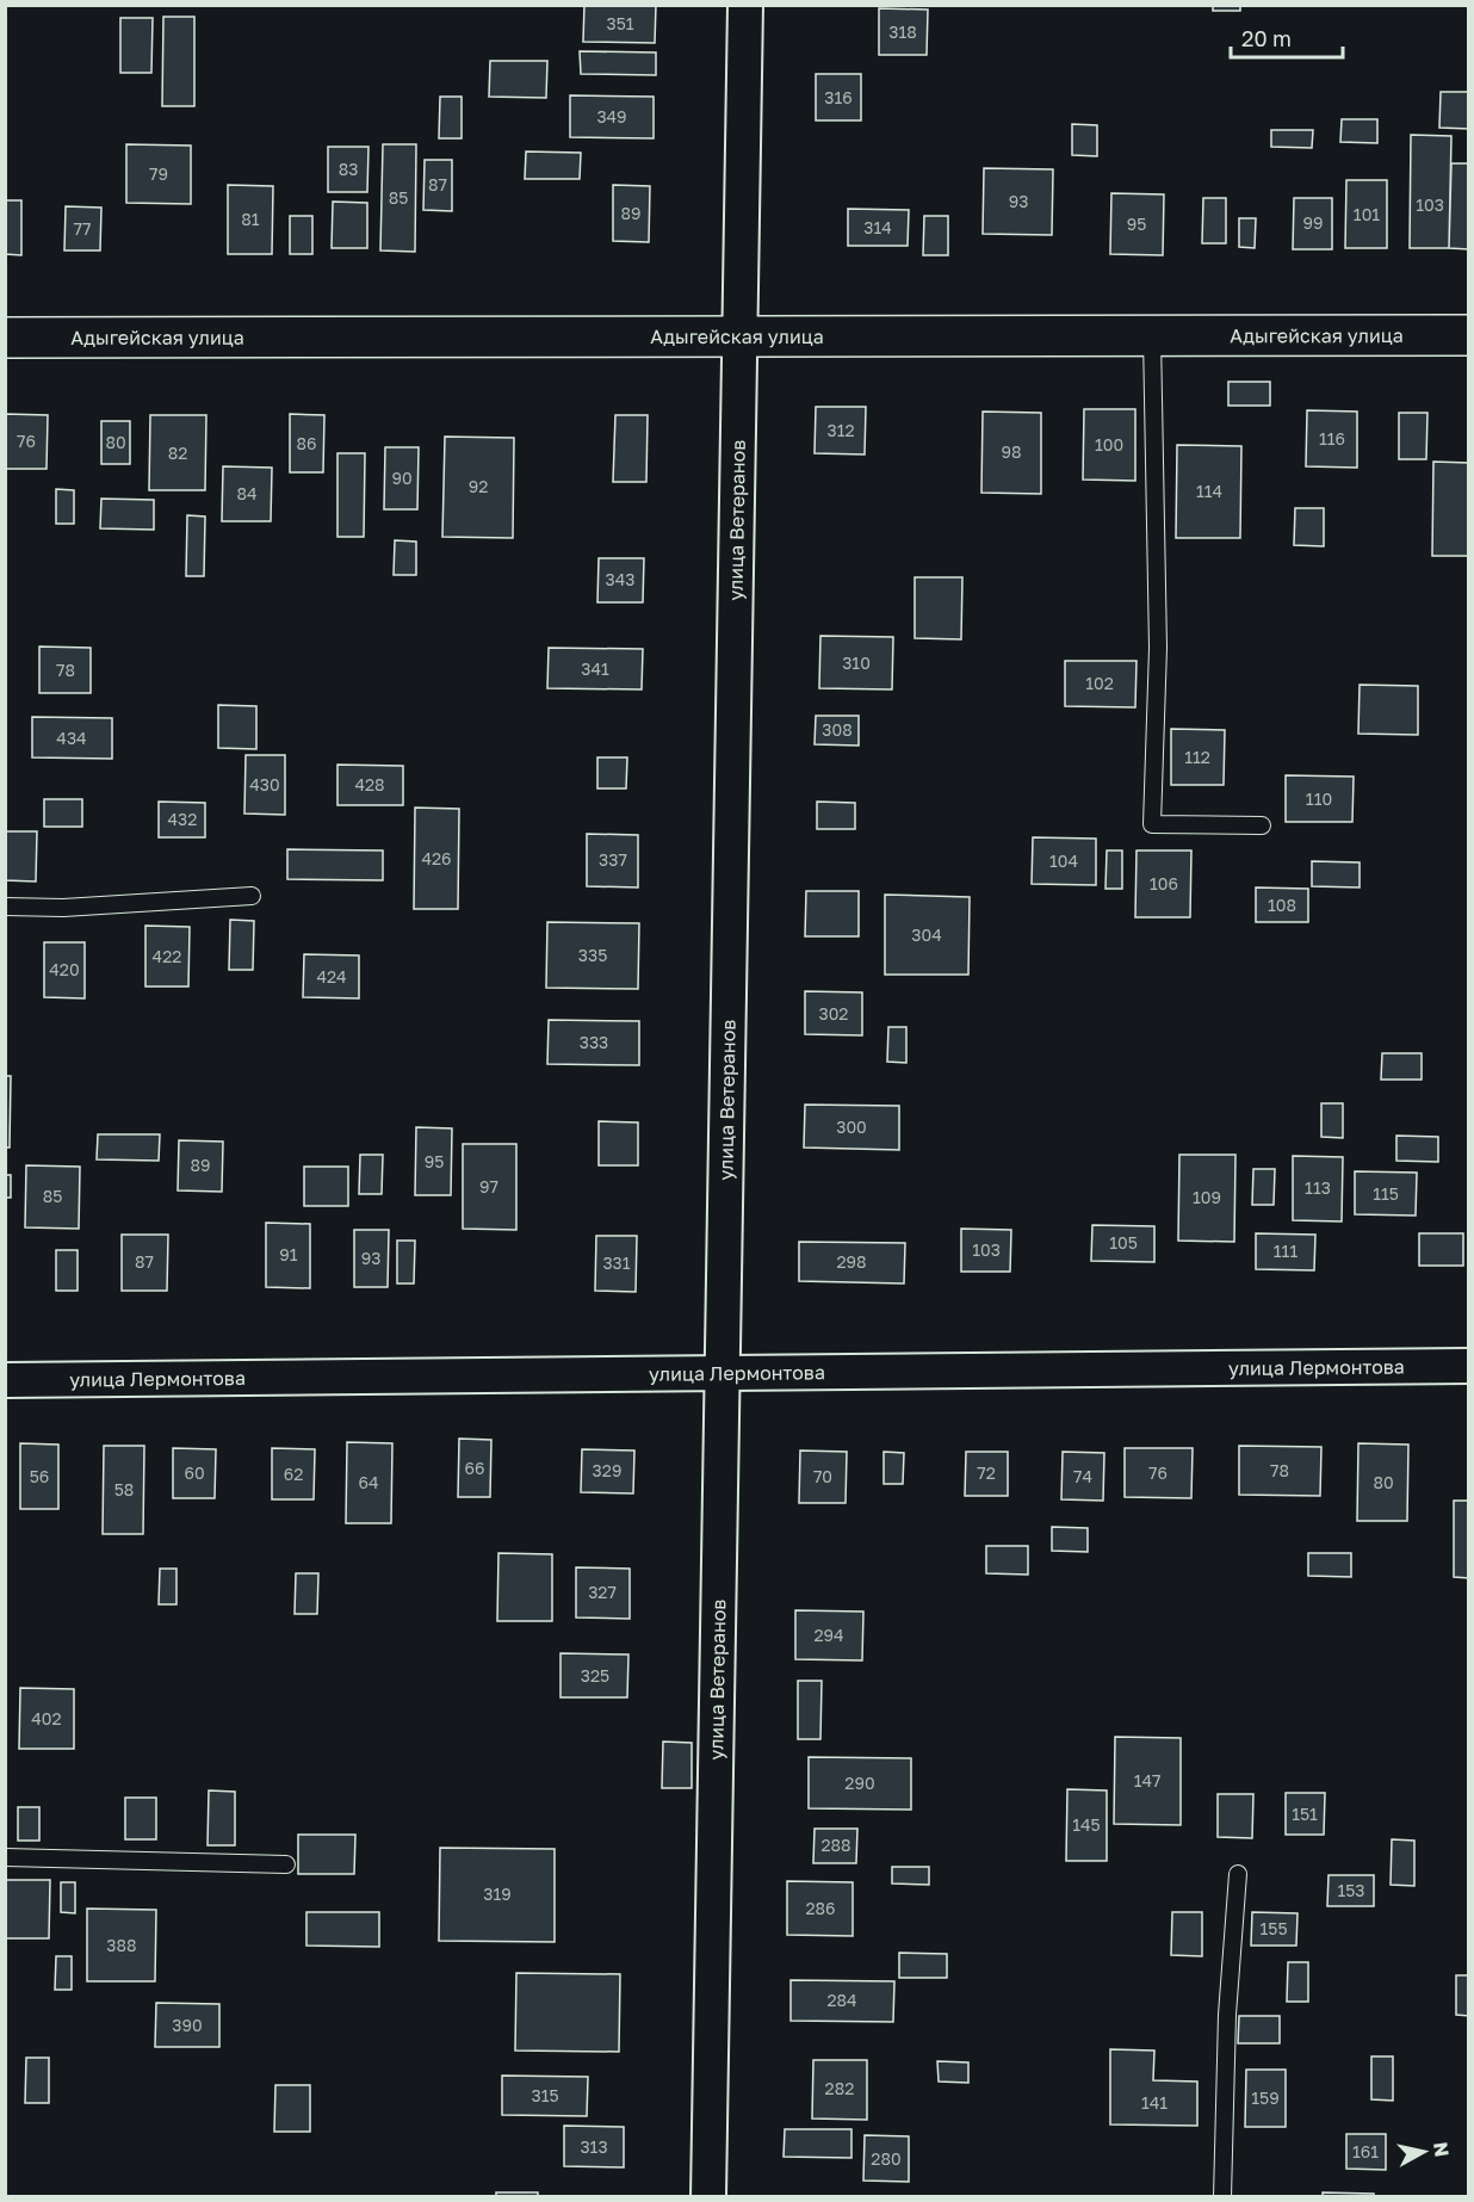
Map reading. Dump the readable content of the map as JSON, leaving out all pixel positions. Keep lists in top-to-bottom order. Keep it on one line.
{"streets":{"main road":["Адыгейская улица"],"street":["улица Ветеранов","улица Лермонтова"]},"crossings":[["Адыгейская улица","улица Ветеранов"],["улица Ветеранов","улица Лермонтова"]],"house_numbers":["351","318","316","349","83","79","87","85","93","103","89","101","81","99","95","314","77","312","116","76","80","86","100","98","82","90","92","114","84","343","310","341","78","102","308","434","112","430","428","110","432","426","337","104","106","108","304","335","422","420","424","302","333","300","95","89","97","113","115","85","109","105","103","111","91","93","87","298","331","66","329","78","60","72","76","62","56","70","74","64","80","58","327","294","325","402","147","290","151","145","288","153","319","286","155","388","284","390","282","315","159","141","313","161","280"],"scale_bar":"20 m","north":"right"}
